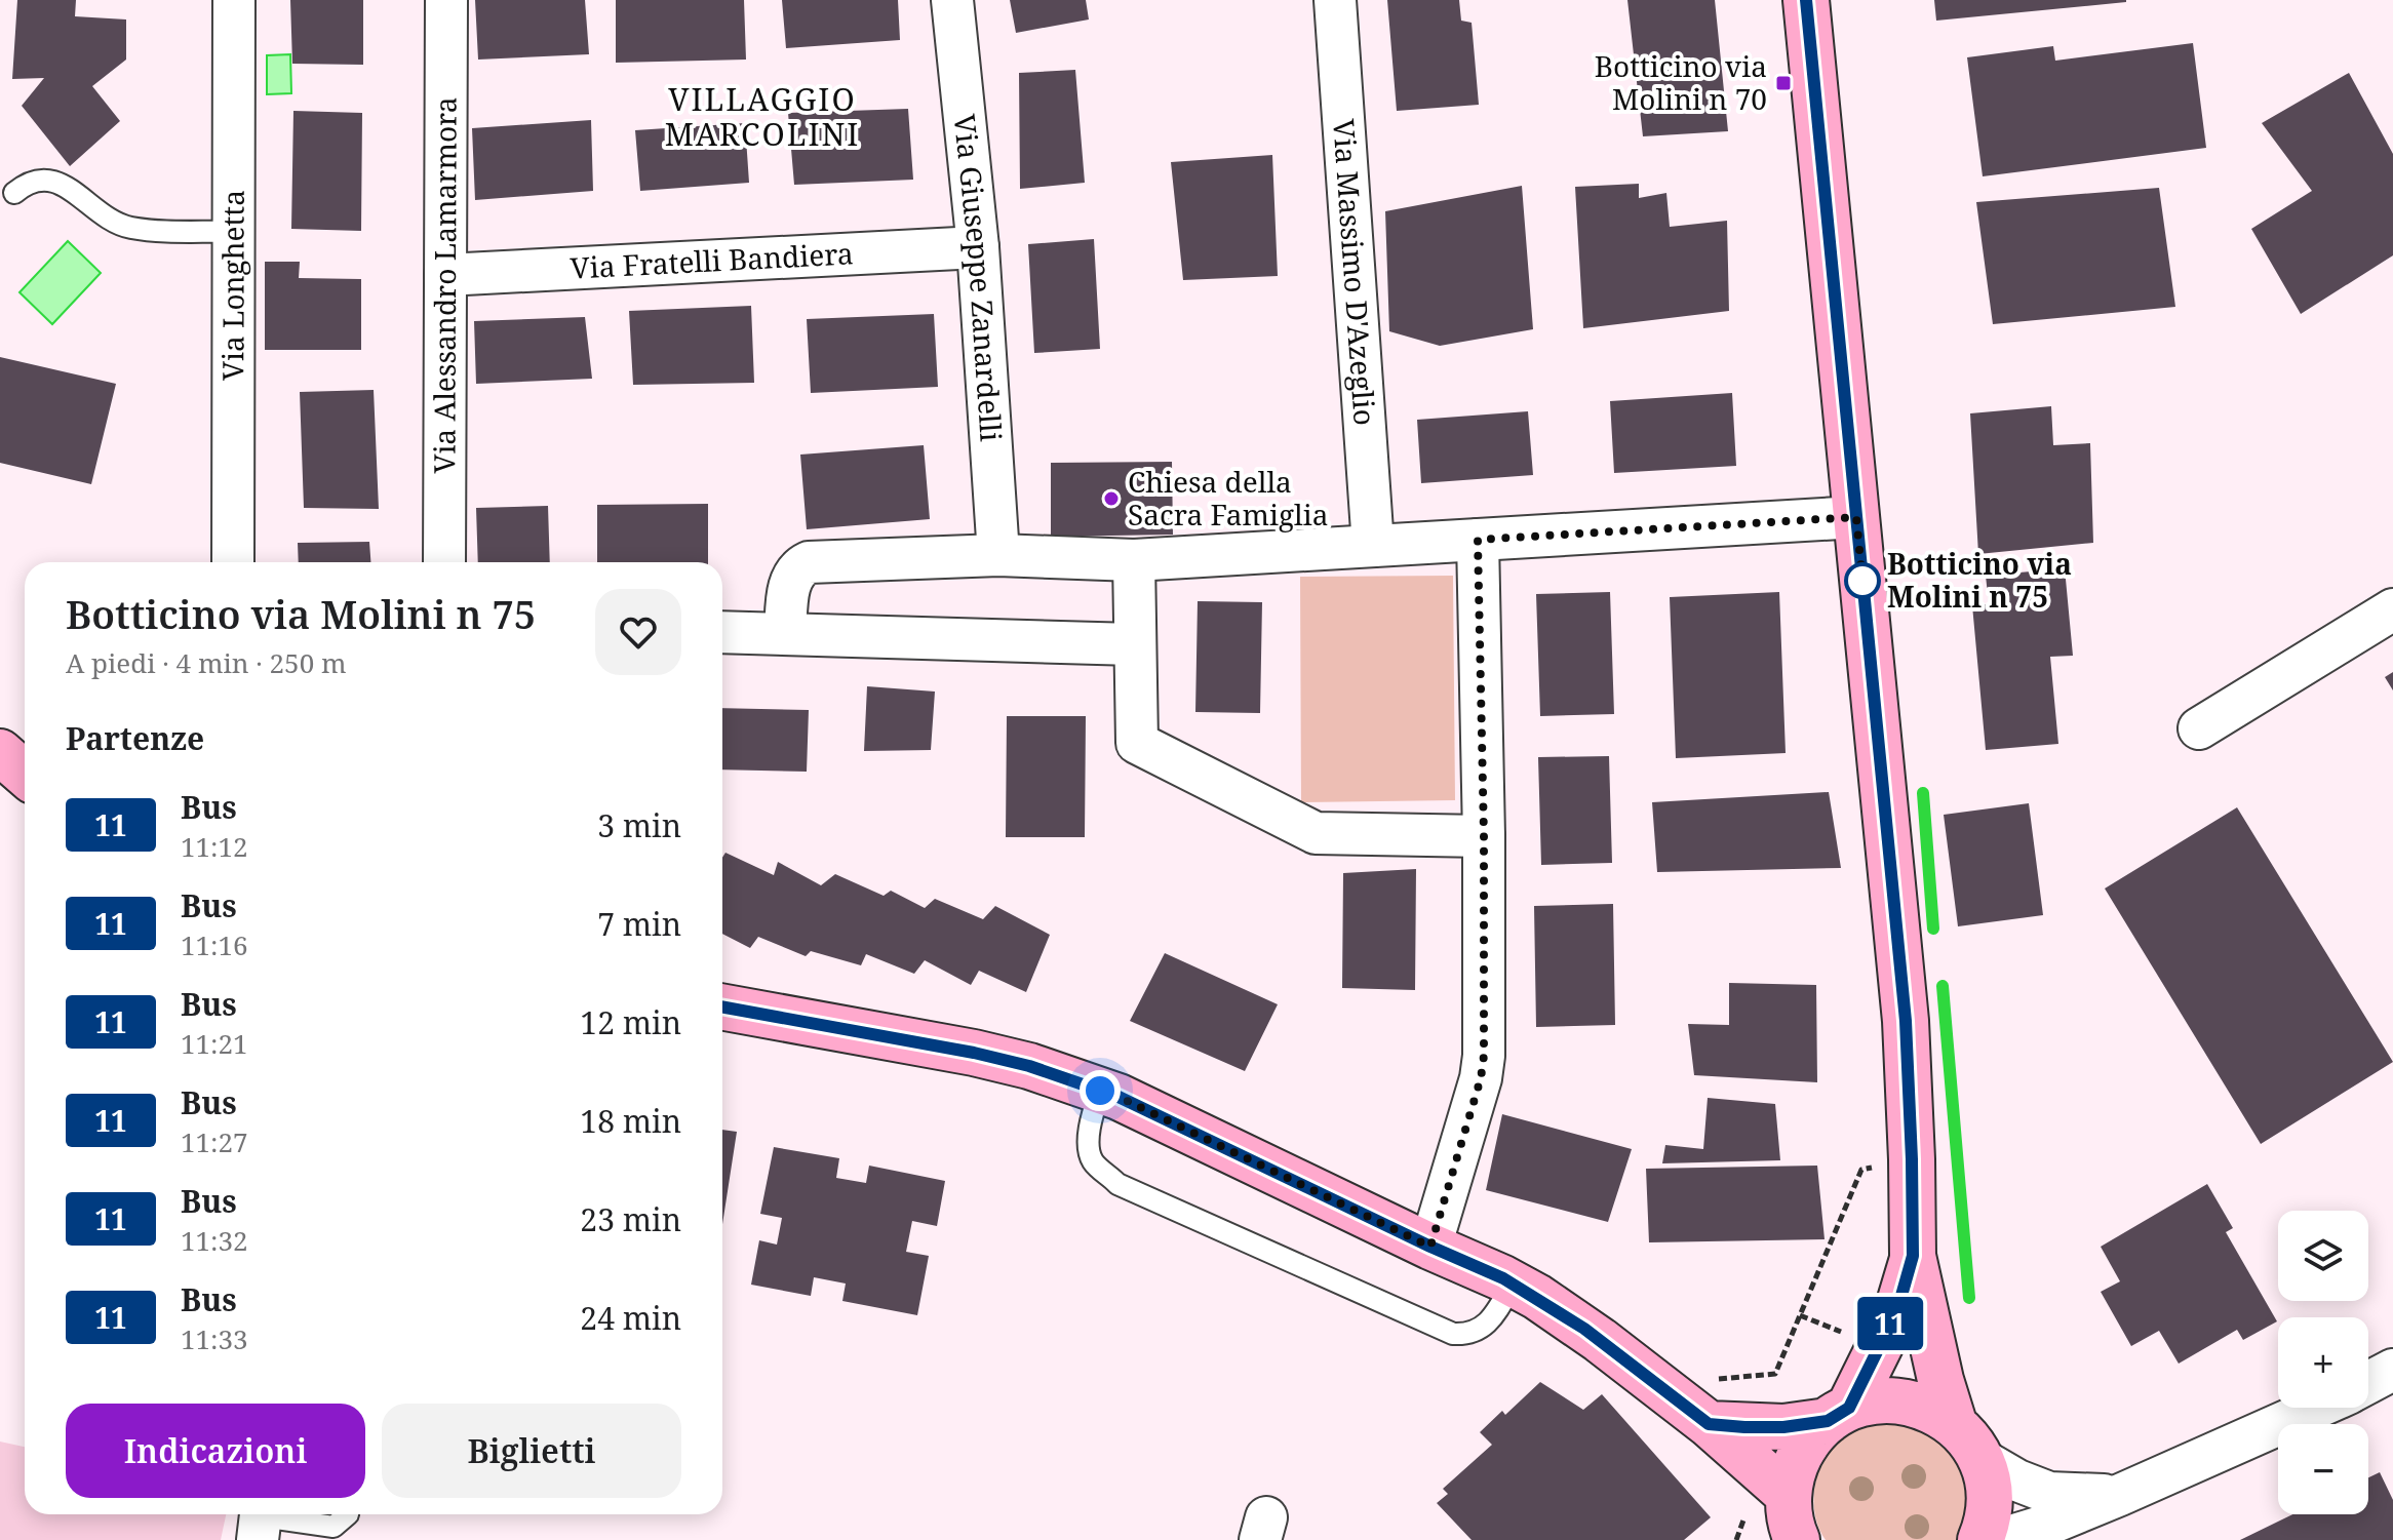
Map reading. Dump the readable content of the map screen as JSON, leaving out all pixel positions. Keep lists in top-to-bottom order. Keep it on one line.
{"streets":{"street":["Via Fratelli Bandiera","Via Massimo D'Azeglio","Via Giuseppe Zanardelli","Via Longhetta","Via Alessandro Lamarmora"]},"crossings":[["Via Fratelli Bandiera","Via Giuseppe Zanardelli"],["Via Fratelli Bandiera","Via Alessandro Lamarmora"]],"districts":["VILLAGGIO MARCOLINI"],"places":{"transit":["Botticino via Molini n 70"],"other":["Chiesa della Sacra Famiglia","Botticino via Molini n 75"]},"lines":["bus line 11"],"page":{"on_map":"11","heading":[["Botticino via Molini n 75","A piedi · 4 min · 250 m"],"Partenze"],"list":[{"mark":"11","name":"Bus","note":"11:12","value":"3 min"},{"mark":"11","name":"Bus","note":"11:16","value":"7 min"},{"mark":"11","name":"Bus","note":"11:21","value":"12 min"},{"mark":"11","name":"Bus","note":"11:27","value":"18 min"},{"mark":"11","name":"Bus","note":"11:32","value":"23 min"},{"mark":"11","name":"Bus","note":"11:33","value":"24 min"}],"map_buttons":["+","−"],"buttons":["Indicazioni","Biglietti"]}}
